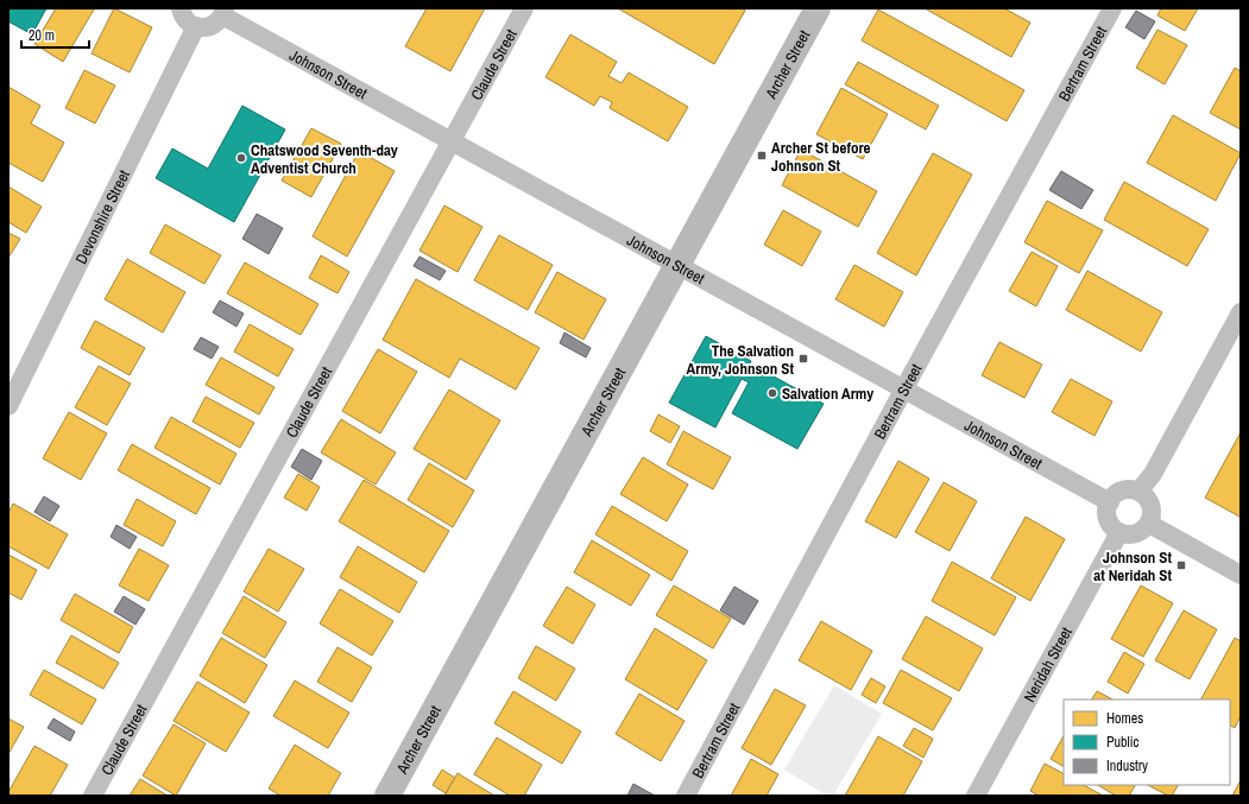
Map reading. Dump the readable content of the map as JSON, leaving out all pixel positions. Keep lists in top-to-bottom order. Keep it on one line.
{"streets":{"main road":["Archer Street"],"street":["Bertram Street","Claude Street","Johnson Street","Devonshire Street","Neridah Street"]},"crossings":[["Bertram Street","Johnson Street"],["Claude Street","Johnson Street"],["Archer Street","Johnson Street"],["Johnson Street","Neridah Street"]],"places":{"transit":["Archer St before Johnson St","The Salvation Army, Johnson St","Johnson St at Neridah St"],"other":["Chatswood Seventh-day Adventist Church","Salvation Army"]},"legend":["Homes","Public","Industry"],"scale_bar":"20 m"}
